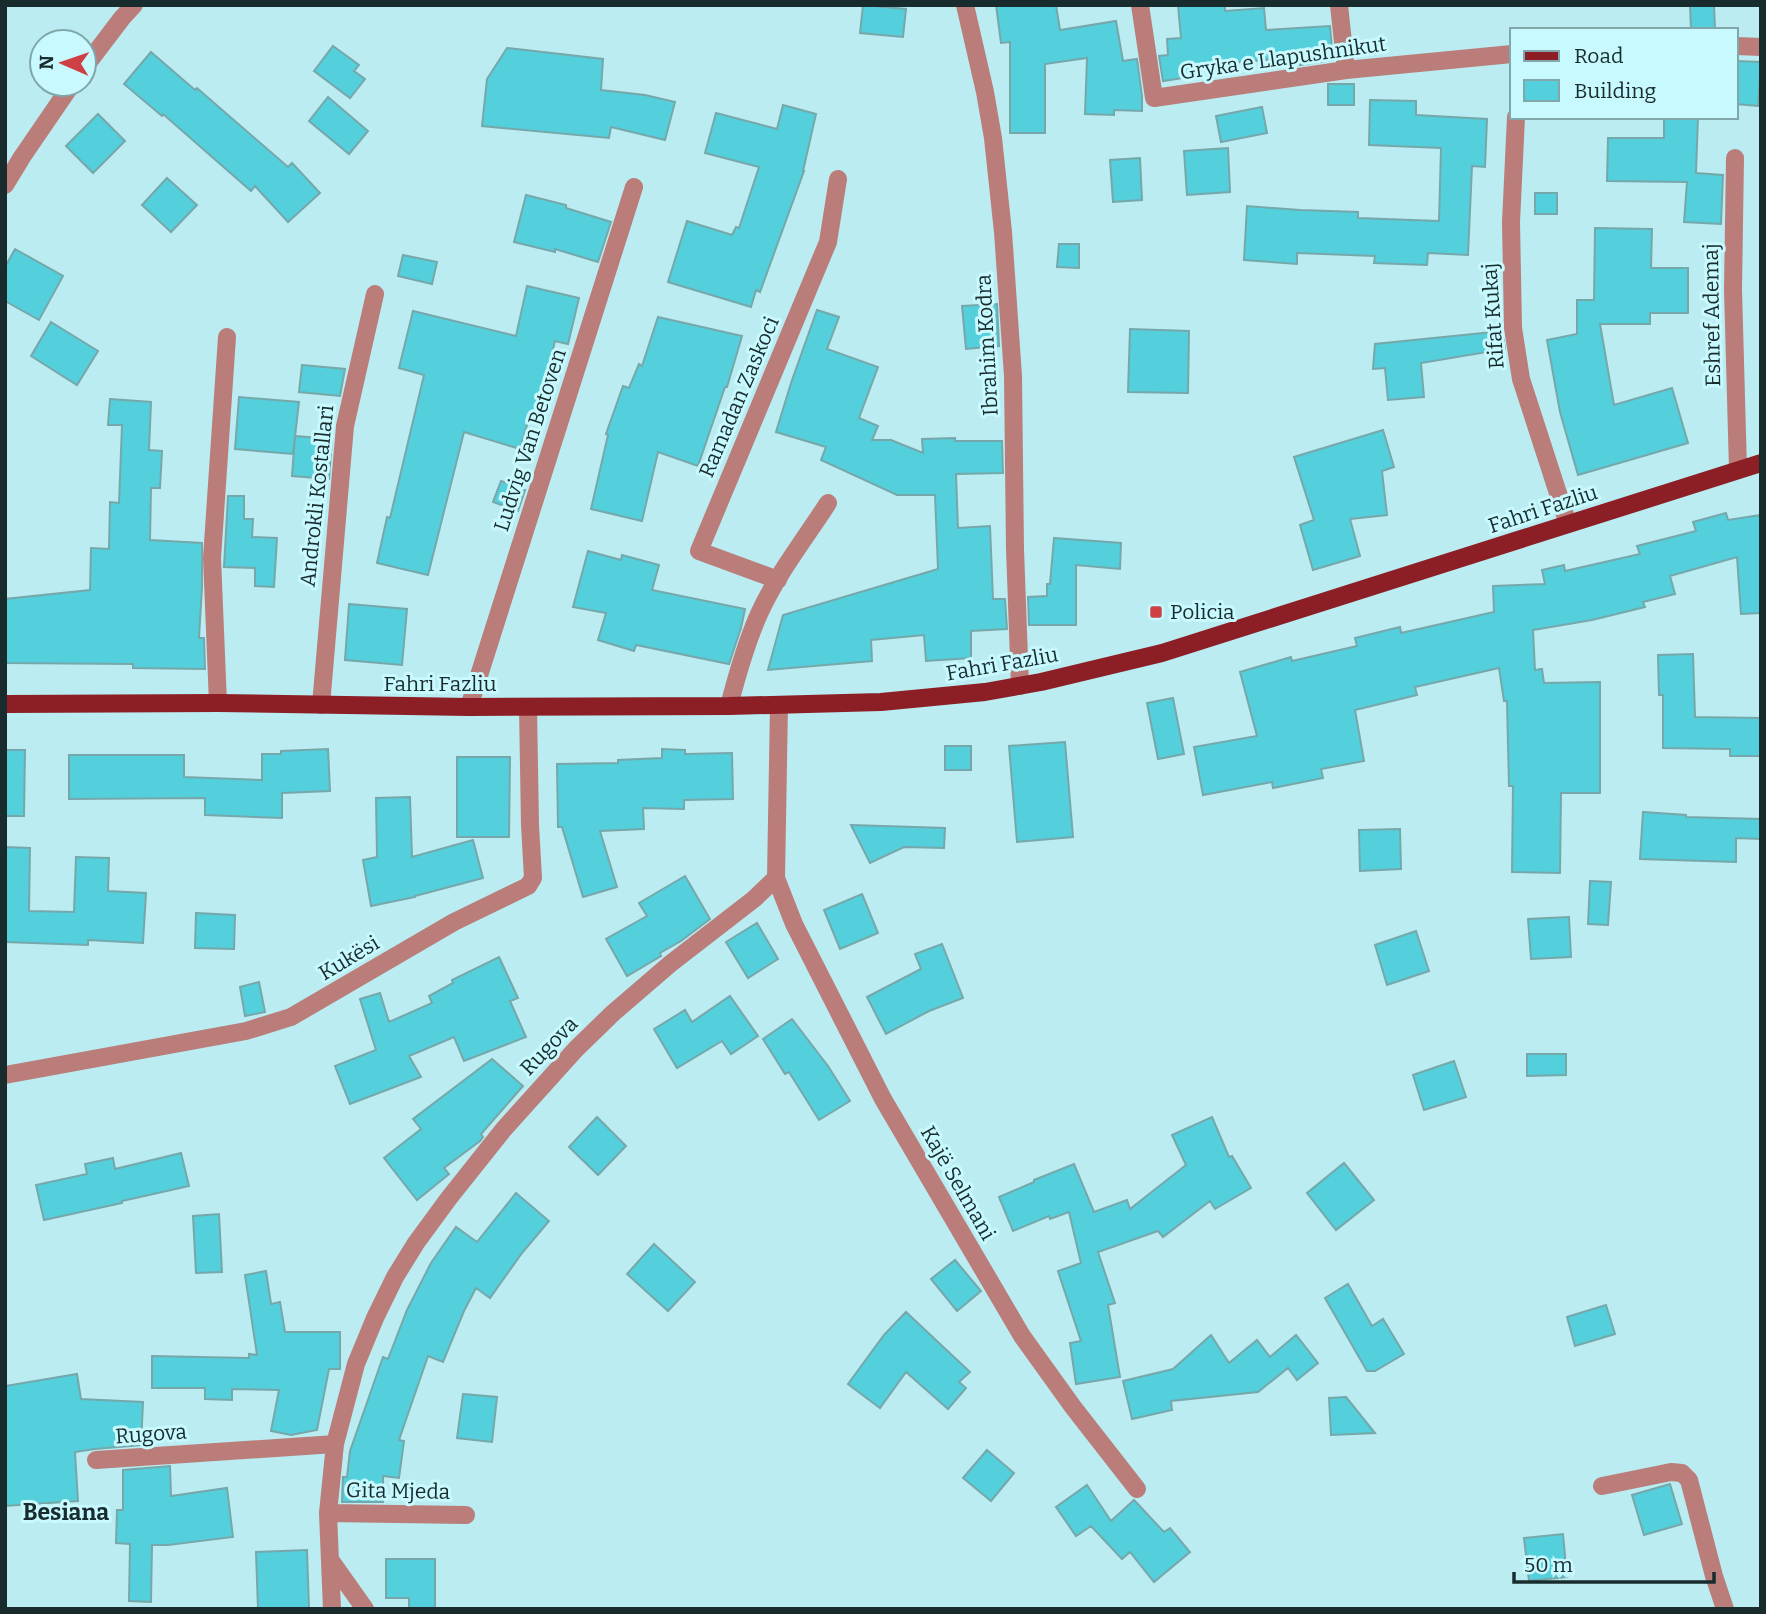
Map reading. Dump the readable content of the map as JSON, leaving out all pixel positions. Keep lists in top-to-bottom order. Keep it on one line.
{"streets":{"main road":["Fahri Fazliu"],"street":["Gryka e Llapushnikut","Eshref Ademaj","Rifat Kukaj","Ibrahim Kodra","Ramadan Zaskoci","Ludvig Van Betoven","Androkli Kostallari","Kukësi","Rugova","Kajë Selmani","Gita Mjeda"]},"crossings":[["Eshref Ademaj","Fahri Fazliu"],["Rifat Kukaj","Fahri Fazliu"],["Ibrahim Kodra","Fahri Fazliu"],["Ludvig Van Betoven","Fahri Fazliu"],["Androkli Kostallari","Fahri Fazliu"],["Fahri Fazliu","Kukësi"],["Rugova","Kajë Selmani"],["Rugova","Gita Mjeda"]],"districts":["Besiana"],"places":{"transit":["Policia"]},"legend":["Road","Building"],"scale_bar":"50 m","north":"left"}
